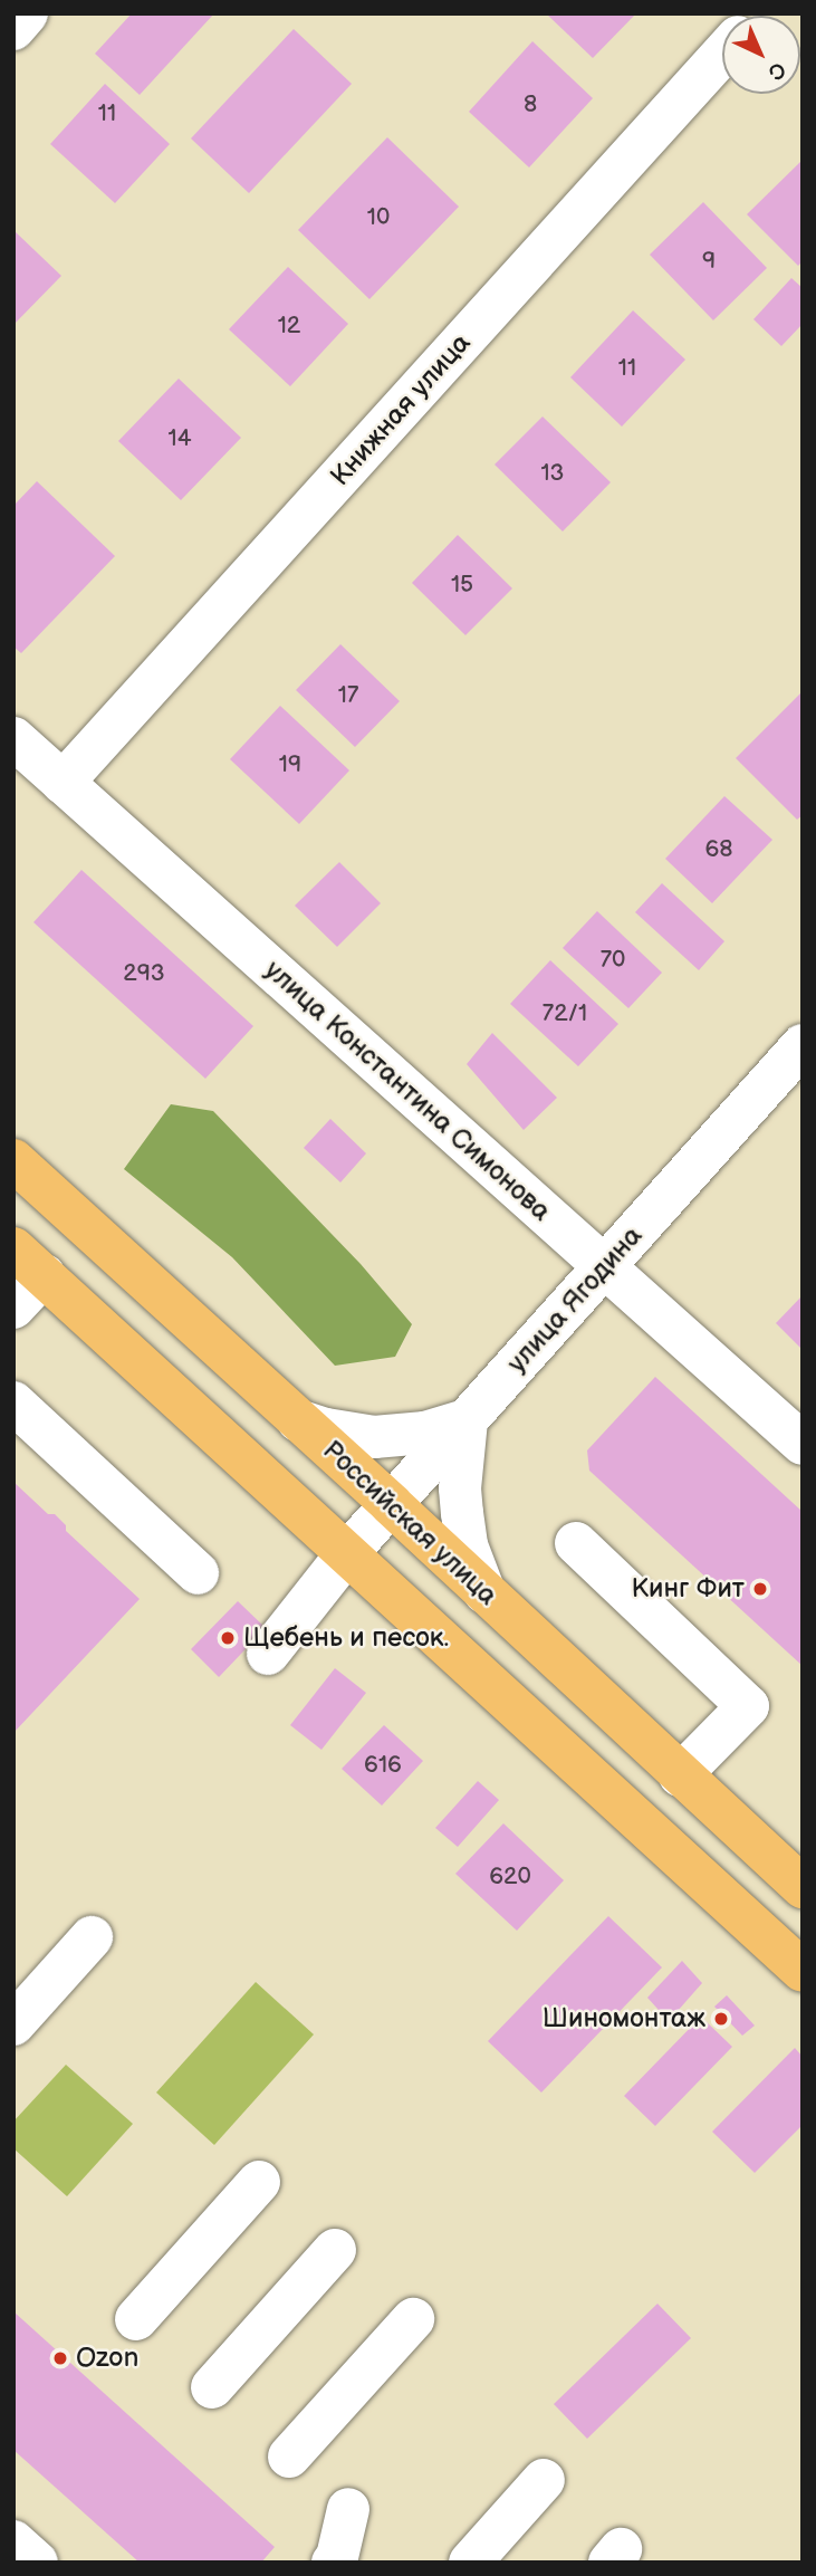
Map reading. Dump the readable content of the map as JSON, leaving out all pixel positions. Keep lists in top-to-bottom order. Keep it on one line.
{"streets":{"main road":["Российская улица"],"street":["Книжная улица","улица Константина Симонова","улица Ягодина"]},"crossings":[["Книжная улица","улица Константина Симонова"],["улица Константина Симонова","улица Ягодина"],["улица Ягодина","Российская улица"]],"places":["Кинг Фит","Щебень и песок.","Шиномонтаж","Ozon"],"house_numbers":["8","11","10","9","12","11","14","13","15","17","19","68","70","293","72/1","616","620"],"north":"bottom right"}
